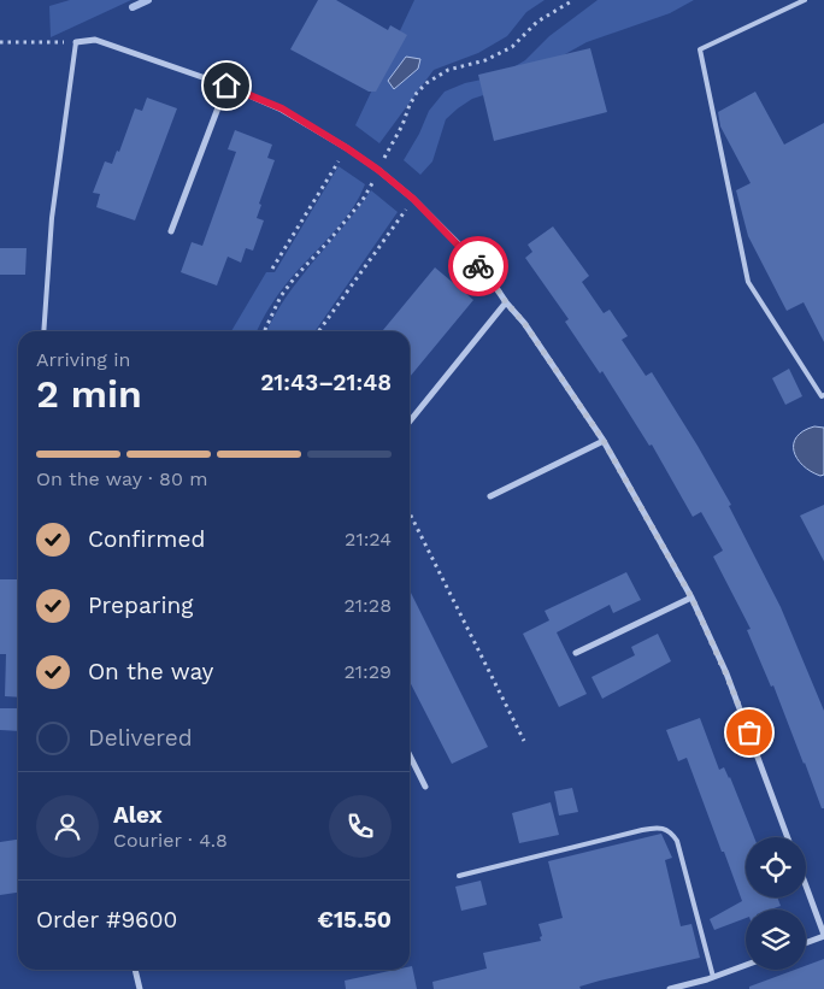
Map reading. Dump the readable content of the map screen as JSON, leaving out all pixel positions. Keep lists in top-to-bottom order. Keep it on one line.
{"page":{"heading":["2 min","Arriving in","21:43–21:48"],"panel":["Alex","Courier · 4.8","Order #9600","€15.50"],"bar":"On the way · 80 m","list":[["Confirmed","21:24"],["Preparing","21:28"],["On the way","21:29"],"Delivered"]}}
